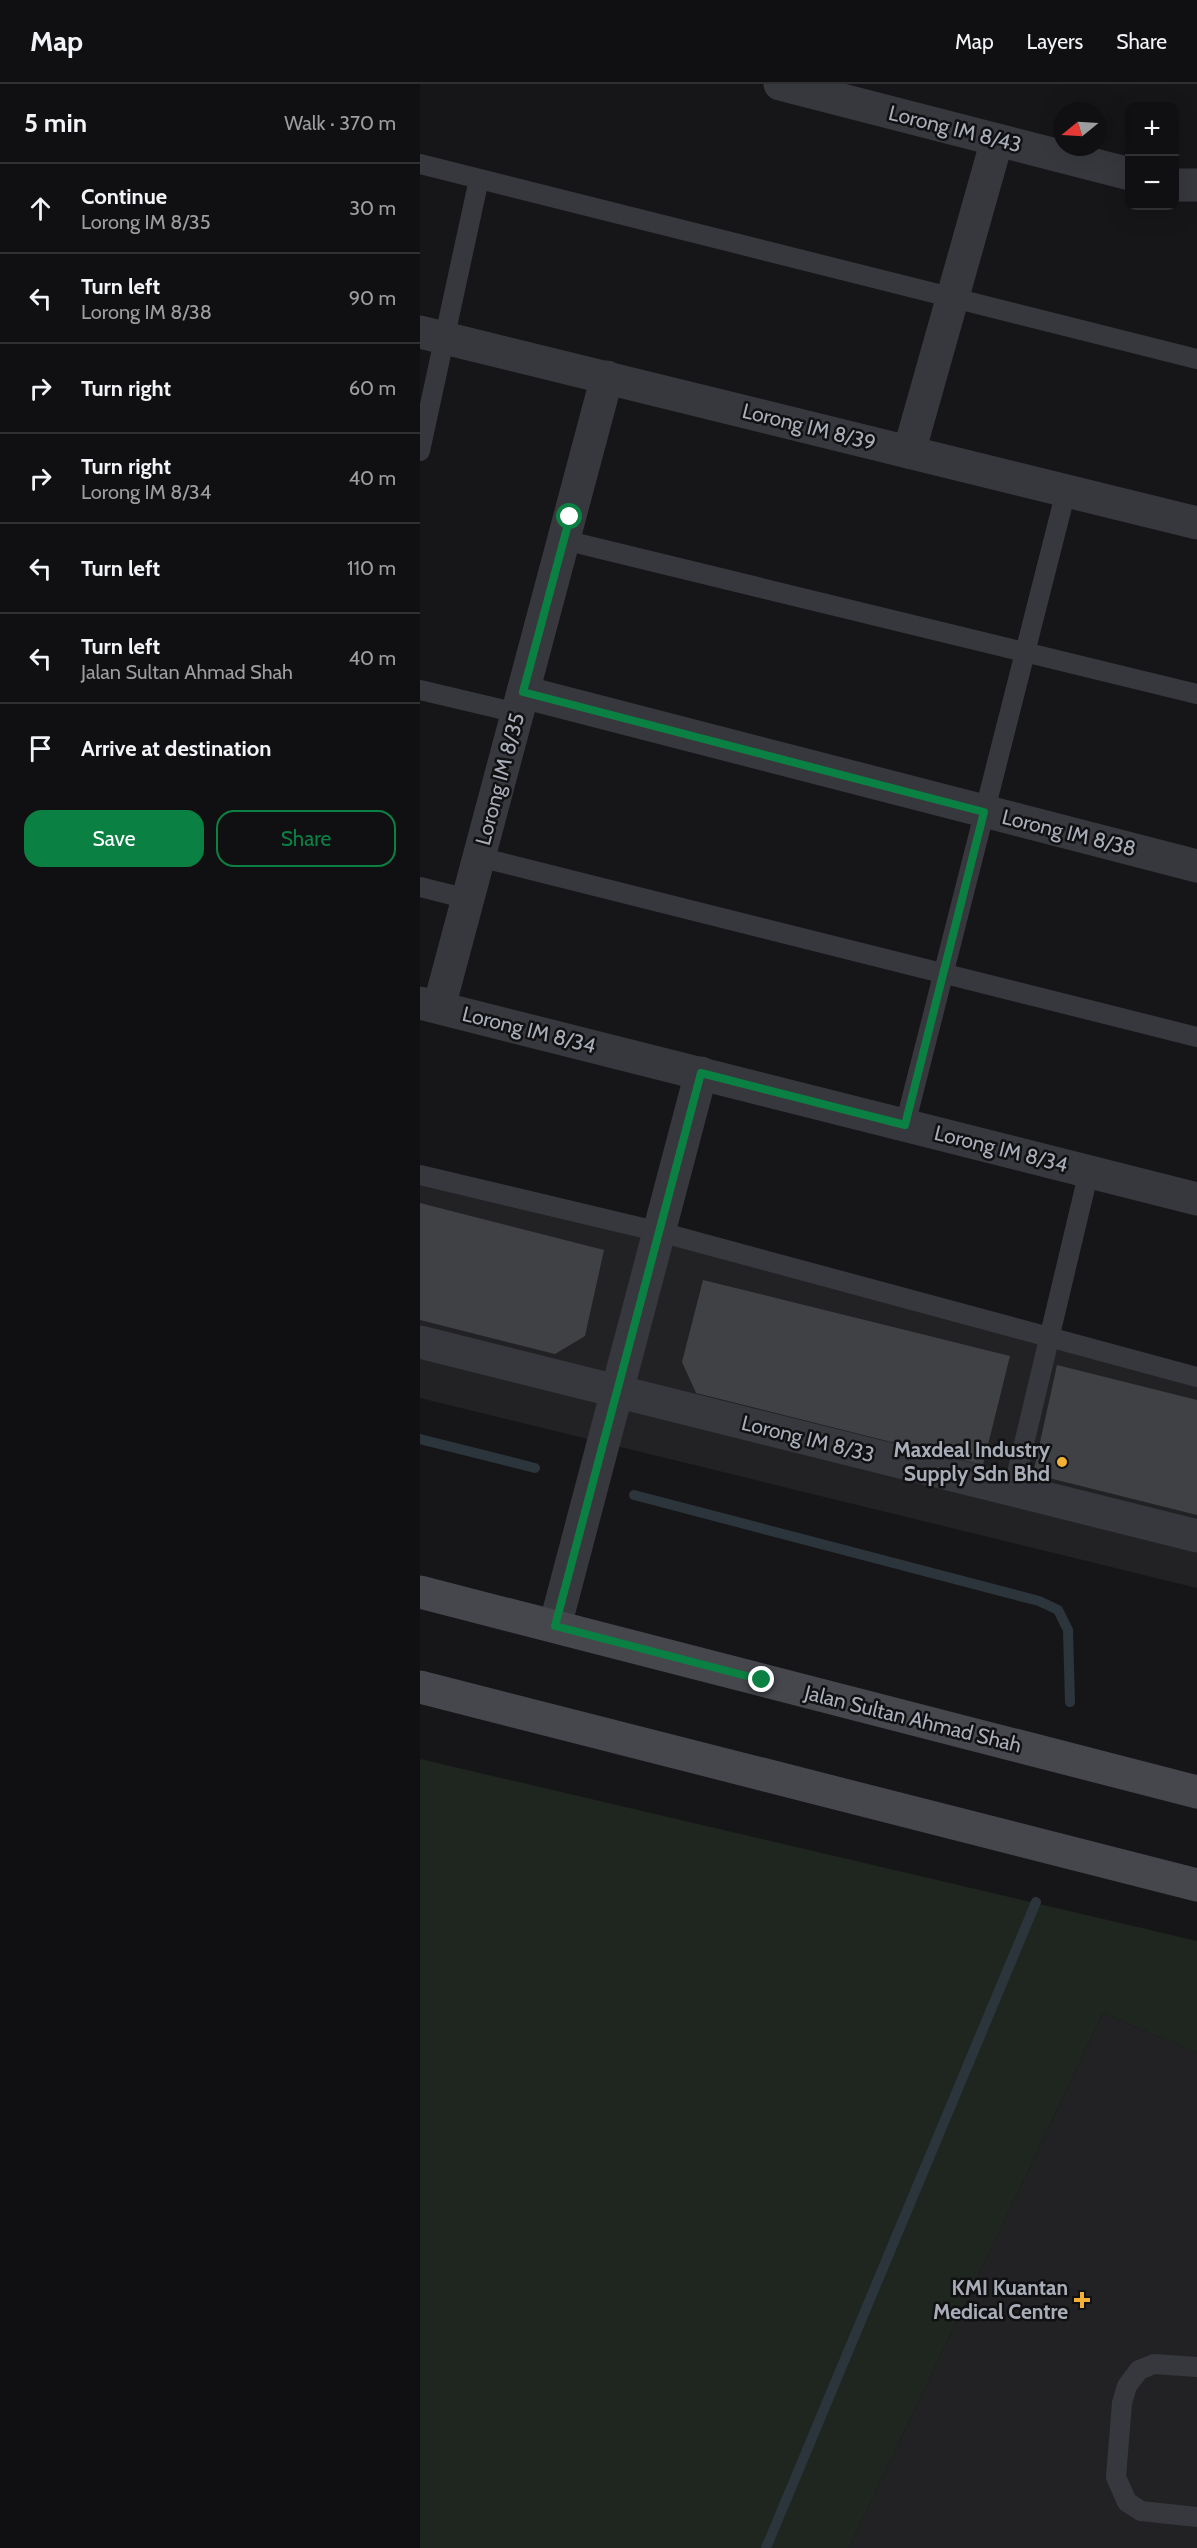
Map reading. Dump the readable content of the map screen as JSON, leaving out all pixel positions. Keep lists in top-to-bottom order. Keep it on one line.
{"streets":{"main road":["Jalan Sultan Ahmad Shah"],"street":["Lorong IM 8/43","Lorong IM 8/39","Lorong IM 8/35","Lorong IM 8/38","Lorong IM 8/34","Lorong IM 8/33"]},"crossings":[["Lorong IM 8/39","Lorong IM 8/35"],["Lorong IM 8/35","Lorong IM 8/38"],["Lorong IM 8/35","Lorong IM 8/34"]],"places":{"other":["Maxdeal Industry Supply Sdn Bhd"],"health":["KMI Kuantan Medical Centre"]},"north":"left","page":{"header":"Map","nav":["Map","Layers","Share"],"heading":["5 min","Walk · 370 m"],"map_buttons":["+","−"],"list":[["Continue","Lorong IM 8/35","30 m"],["Turn left","Lorong IM 8/38","90 m"],["Turn right","60 m"],["Turn right","Lorong IM 8/34","40 m"],["Turn left","110 m"],["Turn left","Jalan Sultan Ahmad Shah","40 m"],"Arrive at destination"],"buttons":["Save","Share"]}}
